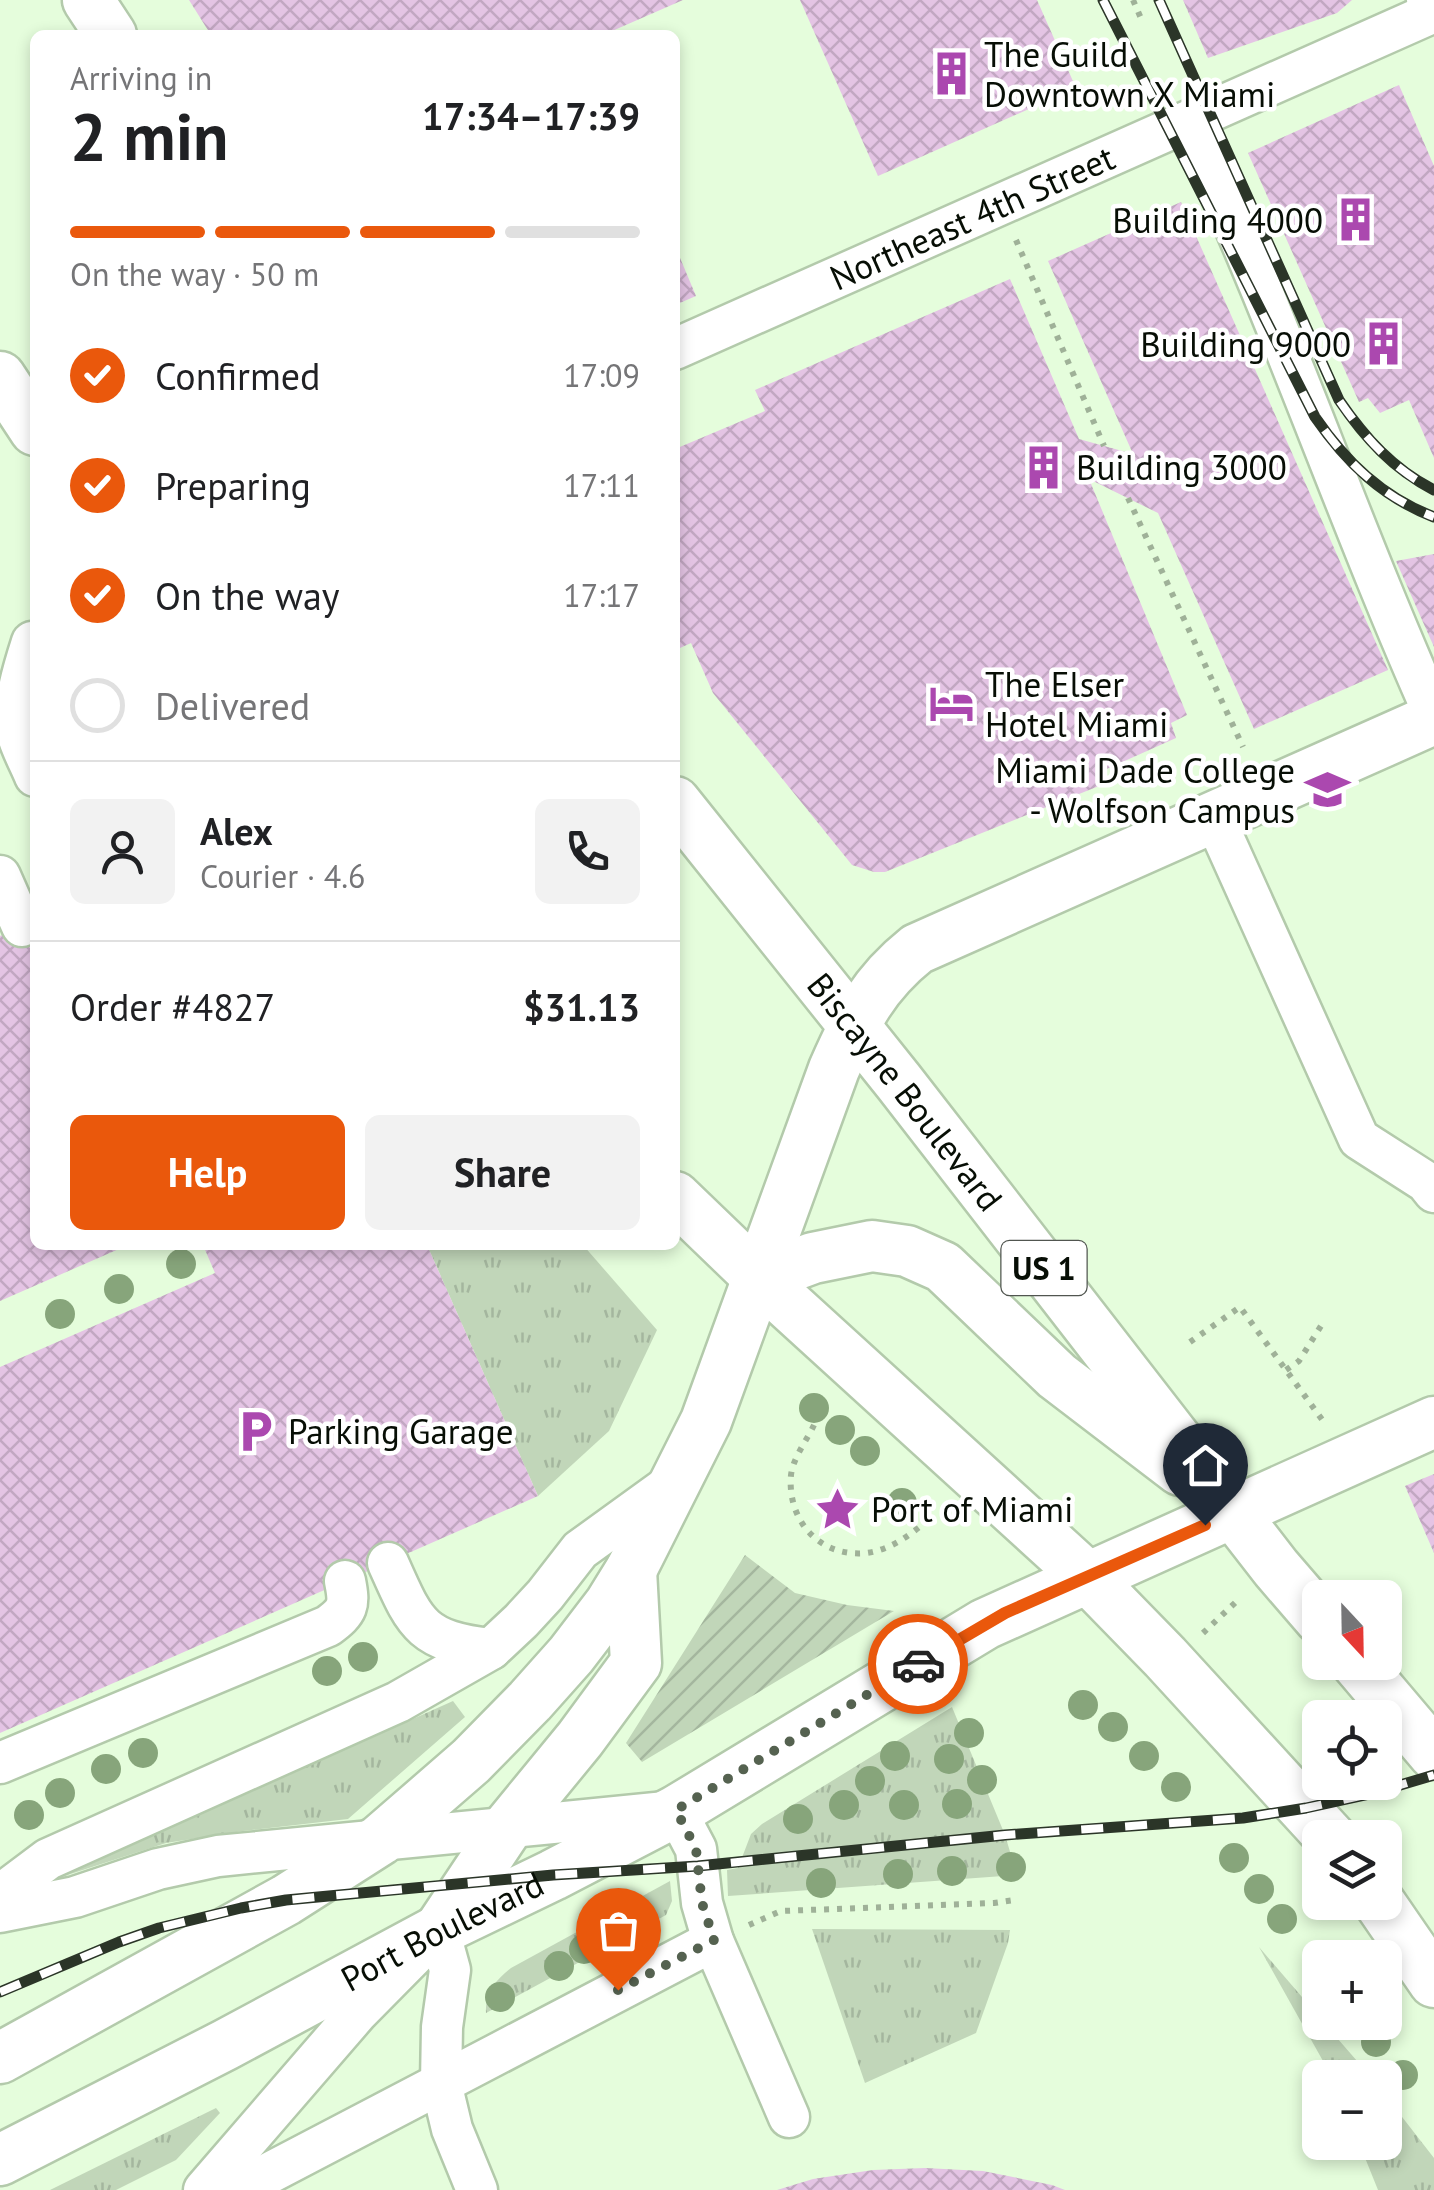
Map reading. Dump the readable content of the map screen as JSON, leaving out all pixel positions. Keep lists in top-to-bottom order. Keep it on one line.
{"streets":{"main road":["Biscayne Boulevard","US 1","Port Boulevard"],"street":["Northeast 4th Street"]},"crossings":[["Biscayne Boulevard","Port Boulevard"]],"places":{"building":["The Guild Downtown X Miami","Building 4000","Building 9000","Building 3000"],"hotel":["The Elser Hotel Miami"],"school or university":["Miami Dade College - Wolfson Campus"],"parking":["Parking Garage"],"place":["Port of Miami"]},"north":"bottom","page":{"heading":["2 min","Arriving in","17:34–17:39"],"panel":["Alex","Courier · 4.6","Order #4827","$31.13"],"bar":"On the way · 50 m","list":[["Confirmed","17:09"],["Preparing","17:11"],["On the way","17:17"],"Delivered"],"buttons":["Help","Share"],"map_buttons":["+","−"]}}
